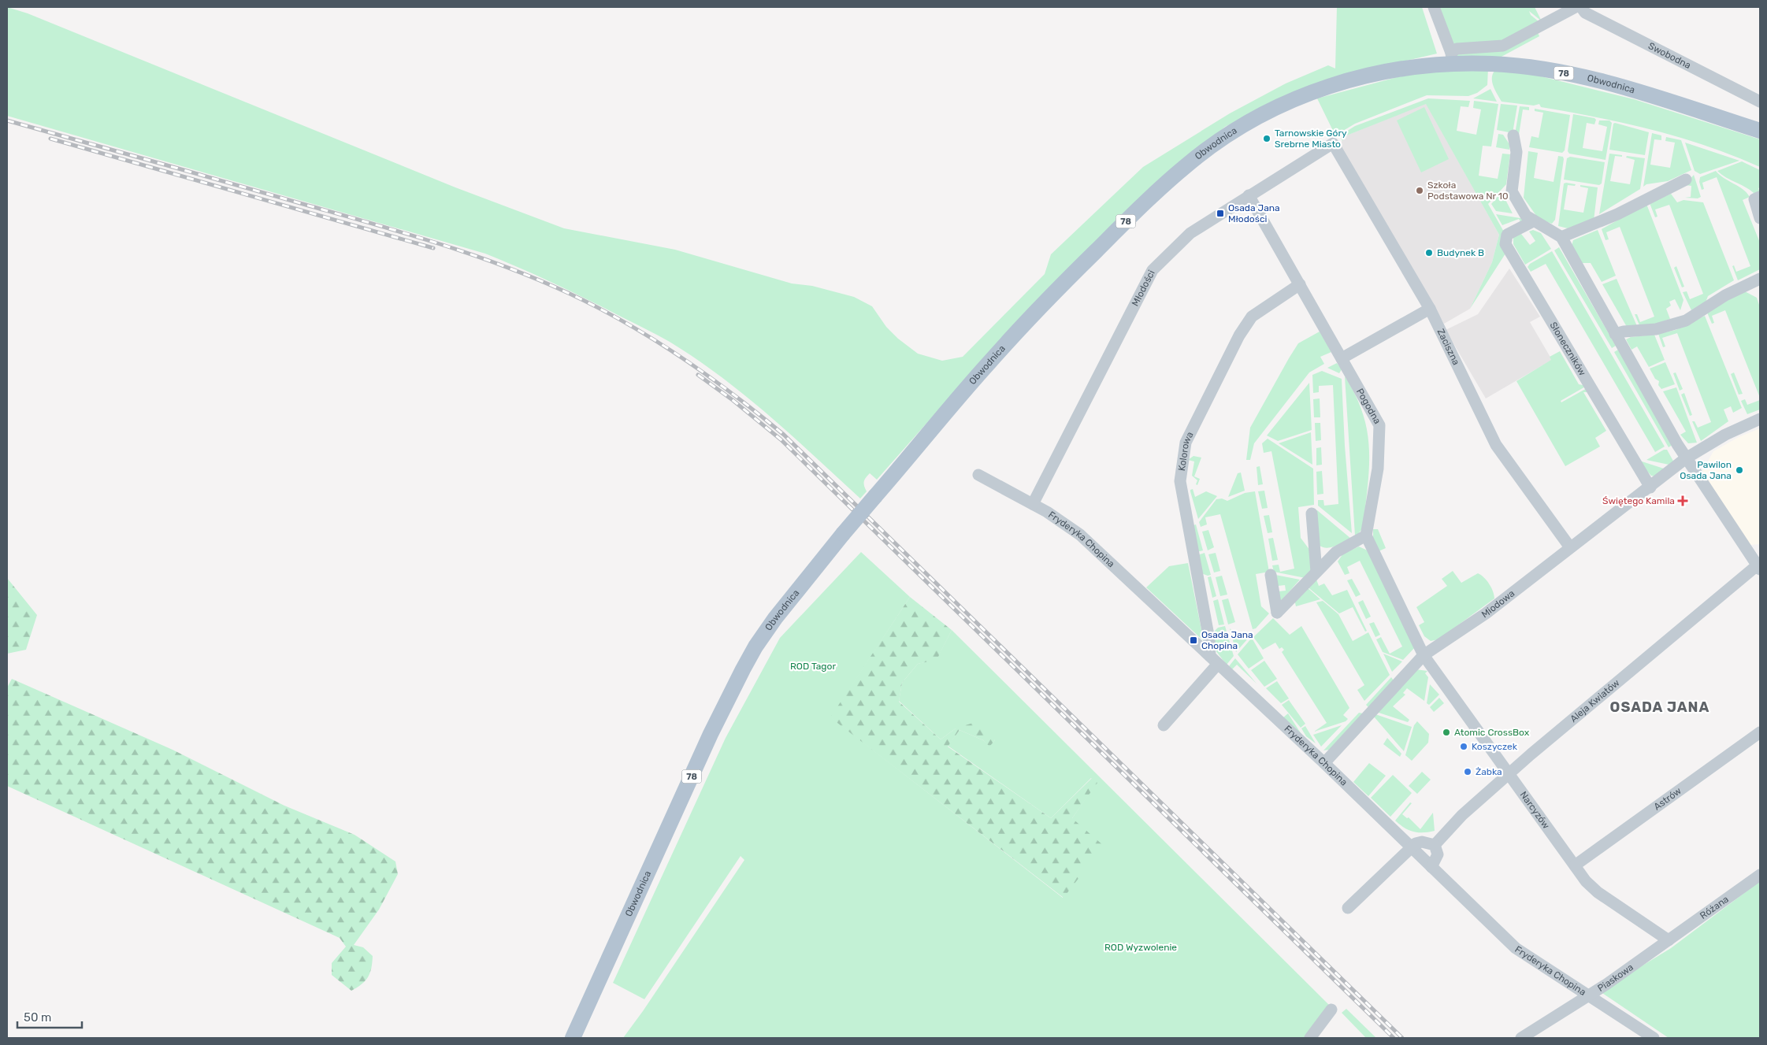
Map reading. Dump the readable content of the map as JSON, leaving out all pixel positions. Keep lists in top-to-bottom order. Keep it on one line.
{"streets":{"main road":["78","Obwodnica"],"street":["Swobodna","Młodości","Zaciszna","Słoneczników","Pogodna","Kolorowa","Fryderyka Chopina","Miodowa","Aleja Kwiatów","Astrów","Narcyzów","Różana","Piaskowa"]},"crossings":[["Młodości","Zaciszna"],["Młodości","Pogodna"],["Młodości","Fryderyka Chopina"],["Zaciszna","Miodowa"],["Słoneczników","Miodowa"],["Pogodna","Kolorowa"],["Kolorowa","Fryderyka Chopina"],["Fryderyka Chopina","Miodowa"],["Fryderyka Chopina","Piaskowa"],["Miodowa","Narcyzów"],["Aleja Kwiatów","Narcyzów"],["Astrów","Narcyzów"],["Narcyzów","Różana"],["Narcyzów","Piaskowa"],["Różana","Piaskowa"]],"districts":["OSADA JANA"],"parks":["ROD Tagor","ROD Wyzwolenie"],"places":{"other":["Tarnowskie Góry Srebrne Miasto","Szkoła Podstawowa Nr 10","Budynek B","Pawilon Osada Jana","Atomic CrossBox","Koszyczek","Żabka"],"transit":["Osada Jana Młodości","Osada Jana Chopina"],"health":["Świętego Kamila"]},"scale_bar":"50 m"}
